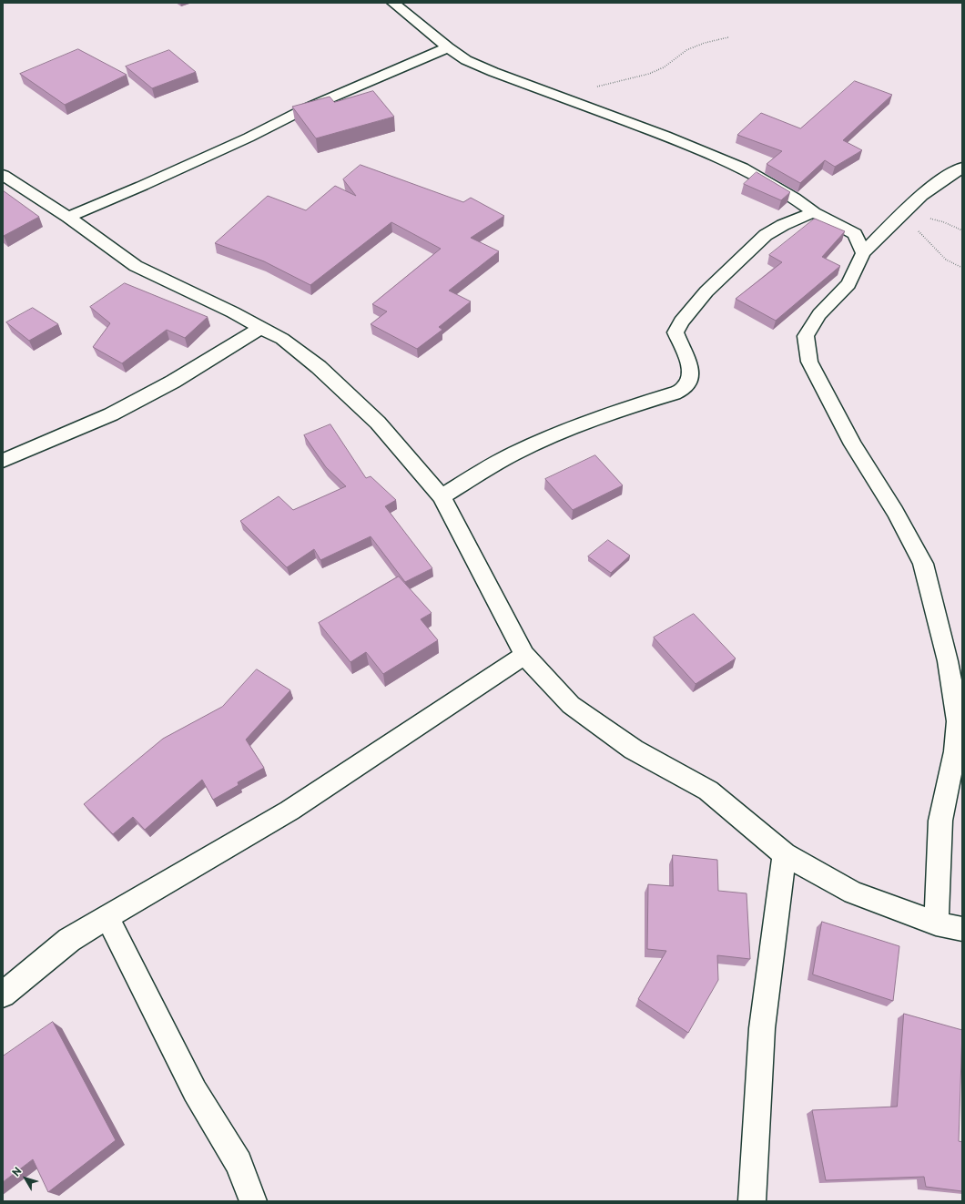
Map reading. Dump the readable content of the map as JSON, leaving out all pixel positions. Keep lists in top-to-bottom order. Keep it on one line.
{"north":"top left"}
